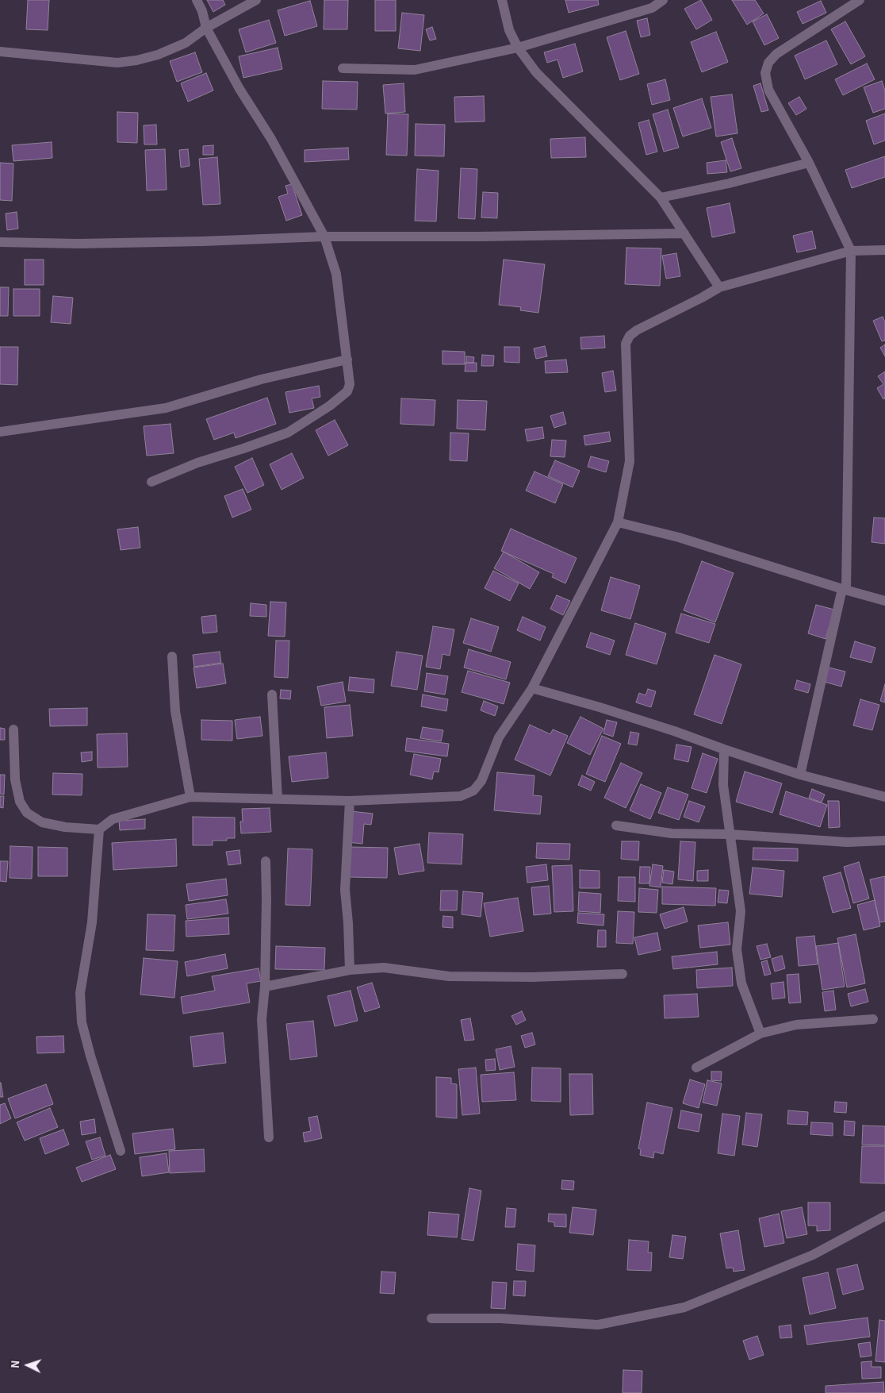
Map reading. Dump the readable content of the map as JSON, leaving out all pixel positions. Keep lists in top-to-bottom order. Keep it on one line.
{"north":"left"}
